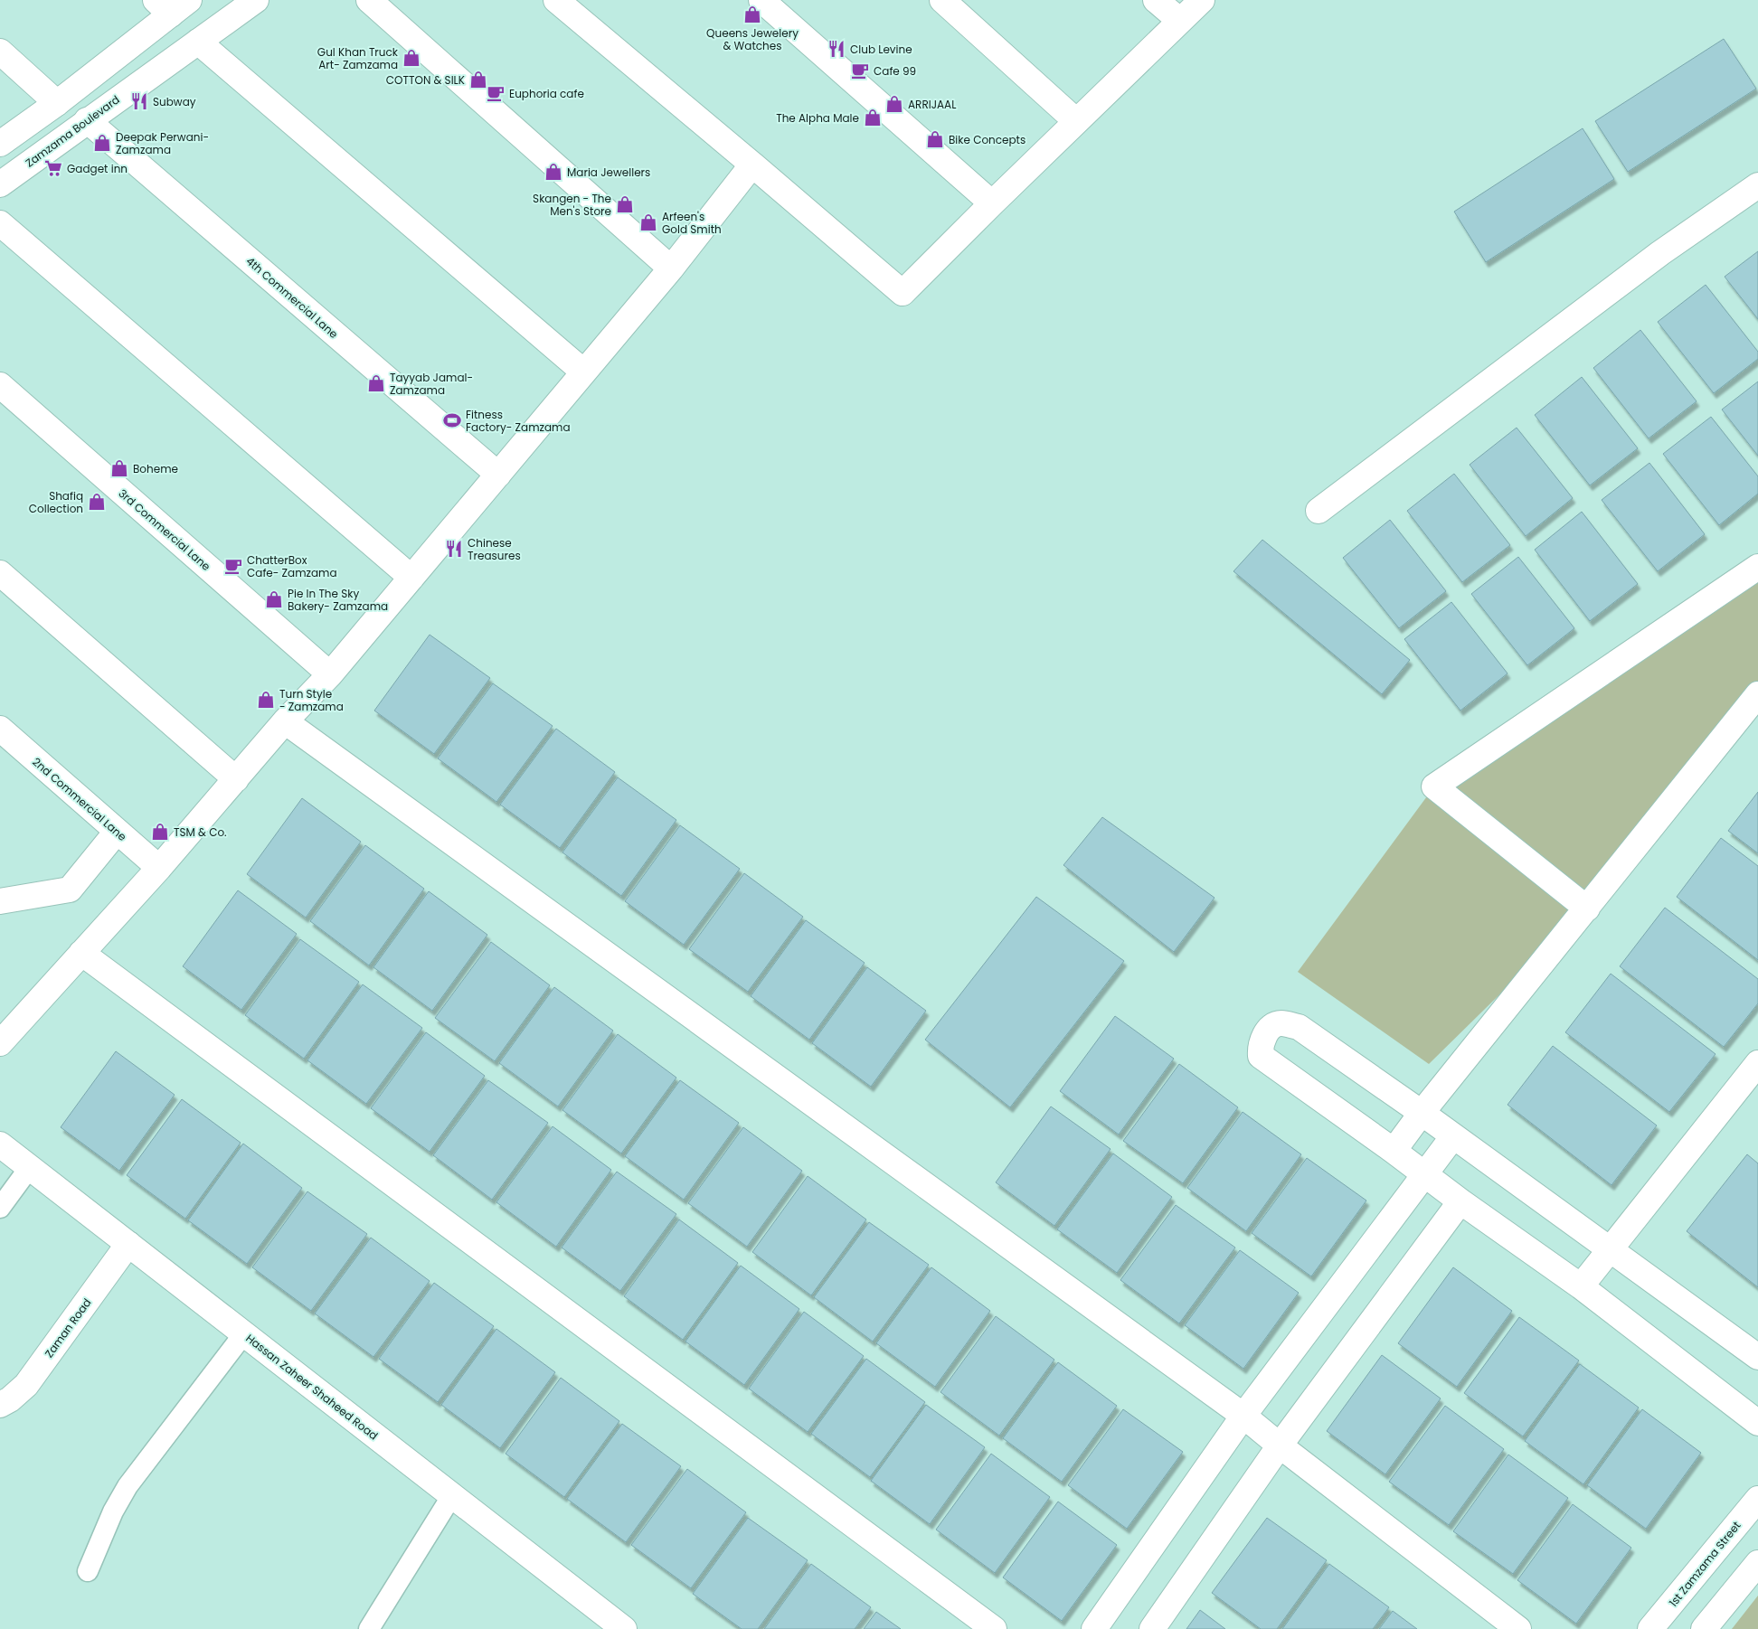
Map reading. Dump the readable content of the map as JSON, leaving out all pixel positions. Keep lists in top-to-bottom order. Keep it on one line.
{"streets":{"street":["Zamzama Boulevard","4th Commercial Lane","3rd Commercial Lane","2nd Commercial Lane","Zaman Road","Hassan Zaheer Shaheed Road","1st Zamzama Street"]},"crossings":[["Zamzama Boulevard","4th Commercial Lane"],["Zaman Road","Hassan Zaheer Shaheed Road"]],"places":{"shop":["Queens Jewelery & Watches","Gul Khan Truck Art- Zamzama","COTTON & SILK","ARRIJAAL","The Alpha Male","Bike Concepts","Deepak Perwani- Zamzama","Maria Jewellers","Skangen - The Men's Store","Arfeen's Gold Smith","Tayyab Jamal- Zamzama","Boheme","Shafiq Collection","Pie In The Sky Bakery- Zamzama","Turn Style - Zamzama","TSM & Co."],"restaurant":["Club Levine","Subway","Chinese Treasures"],"cafe":["Cafe 99","Euphoria cafe","ChatterBox Cafe- Zamzama"],"supermarket":["Gadget inn"],"sports":["Fitness Factory- Zamzama"]}}
